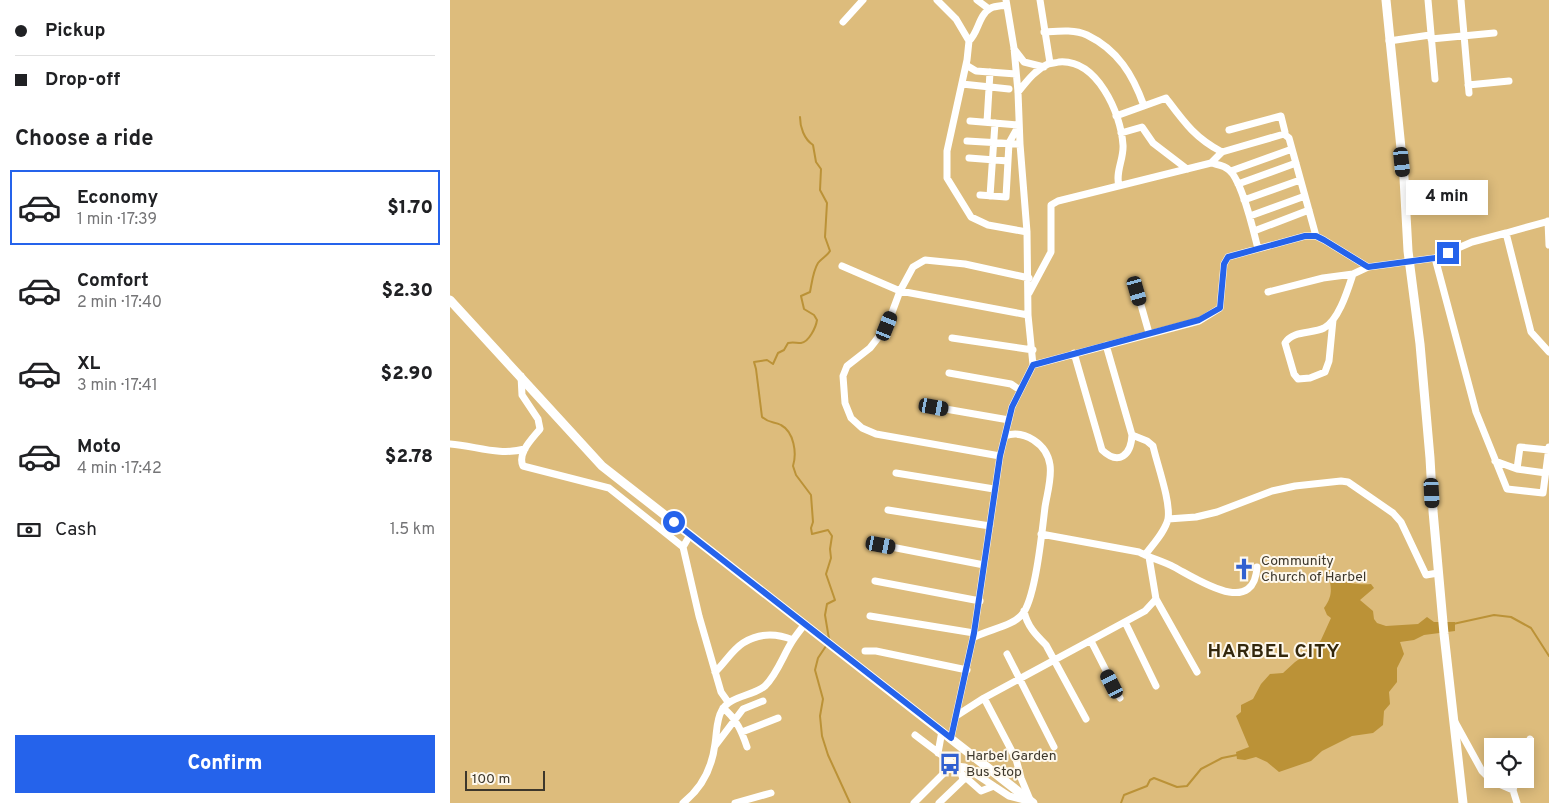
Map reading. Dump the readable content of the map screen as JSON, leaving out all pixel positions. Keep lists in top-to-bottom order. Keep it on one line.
{"districts":["HARBEL CITY"],"places":{"church":["Community Church of Harbel"],"bus stop":["Harbel Garden Bus Stop"]},"scale_bar":"100 m","page":{"banner":["Pickup","Drop-off"],"heading":"Choose a ride","list":[{"name":"Economy","note":"1 min · 17:39","value":"$1.70"},{"name":"Comfort","note":"2 min · 17:40","value":"$2.30"},{"name":"XL","note":"3 min · 17:41","value":"$2.90"},{"name":"Moto","note":"4 min · 17:42","value":"$2.78"}],"bubble":"4 min","pay":["Cash","1.5 km"],"buttons":"Confirm","scale":"100 m"}}
